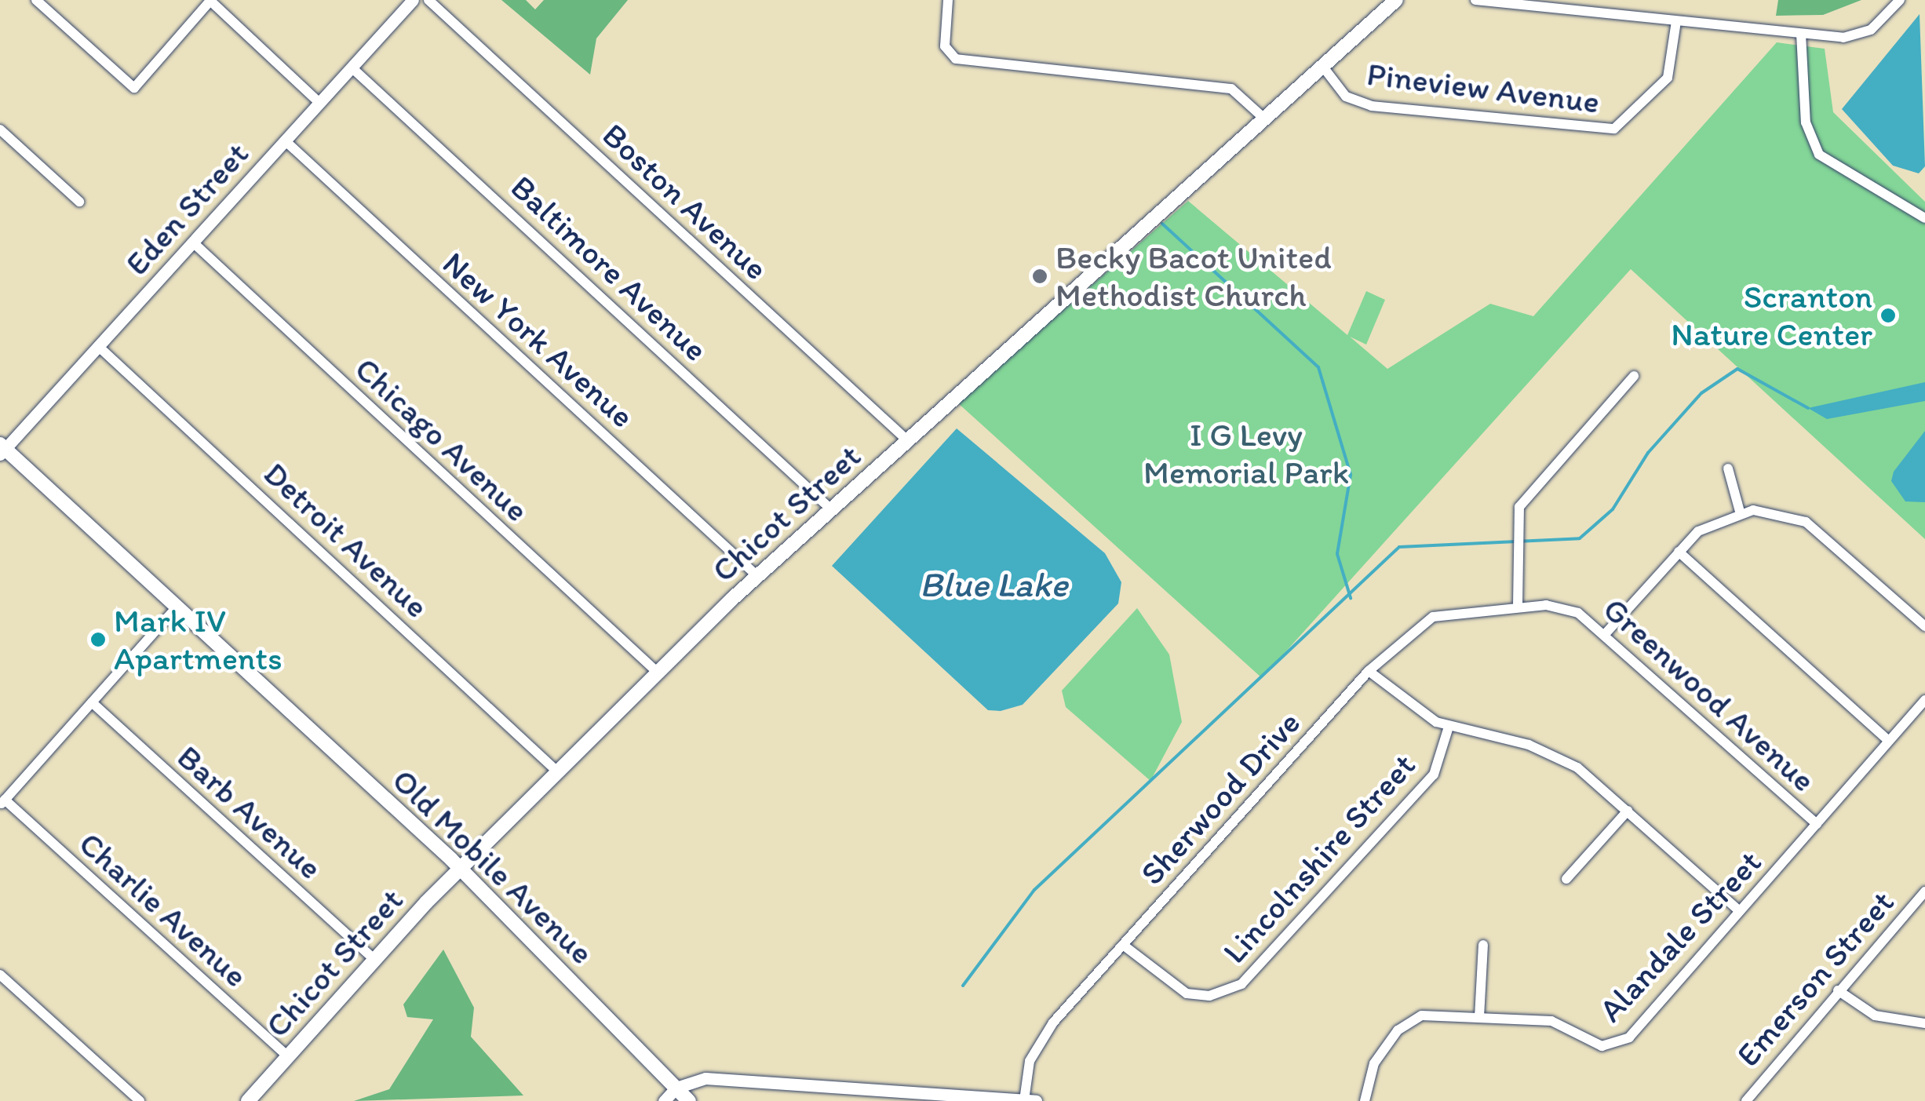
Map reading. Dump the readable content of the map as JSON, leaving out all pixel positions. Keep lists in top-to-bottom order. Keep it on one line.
{"streets":{"main road":["Chicot Street","Old Mobile Avenue"],"street":["Pineview Avenue","Boston Avenue","Eden Street","Baltimore Avenue","New York Avenue","Chicago Avenue","Detroit Avenue","Greenwood Avenue","Sherwood Drive","Barb Avenue","Lincolnshire Street","Charlie Avenue","Alandale Street","Emerson Street"]},"crossings":[["Pineview Avenue","Chicot Street"],["Boston Avenue","Chicot Street"],["Eden Street","Baltimore Avenue"],["Eden Street","New York Avenue"],["Eden Street","Chicago Avenue"],["Eden Street","Detroit Avenue"],["Eden Street","Old Mobile Avenue"],["Baltimore Avenue","Chicot Street"],["New York Avenue","Chicot Street"],["Chicago Avenue","Chicot Street"],["Chicot Street","Detroit Avenue"],["Chicot Street","Barb Avenue"],["Chicot Street","Old Mobile Avenue"],["Chicot Street","Charlie Avenue"],["Greenwood Avenue","Sherwood Drive"],["Greenwood Avenue","Alandale Street"],["Sherwood Drive","Lincolnshire Street"]],"water":["Blue Lake"],"parks":["I G Levy Memorial Park"],"places":["Becky Bacot United Methodist Church","Scranton Nature Center","Mark IV Apartments"]}
